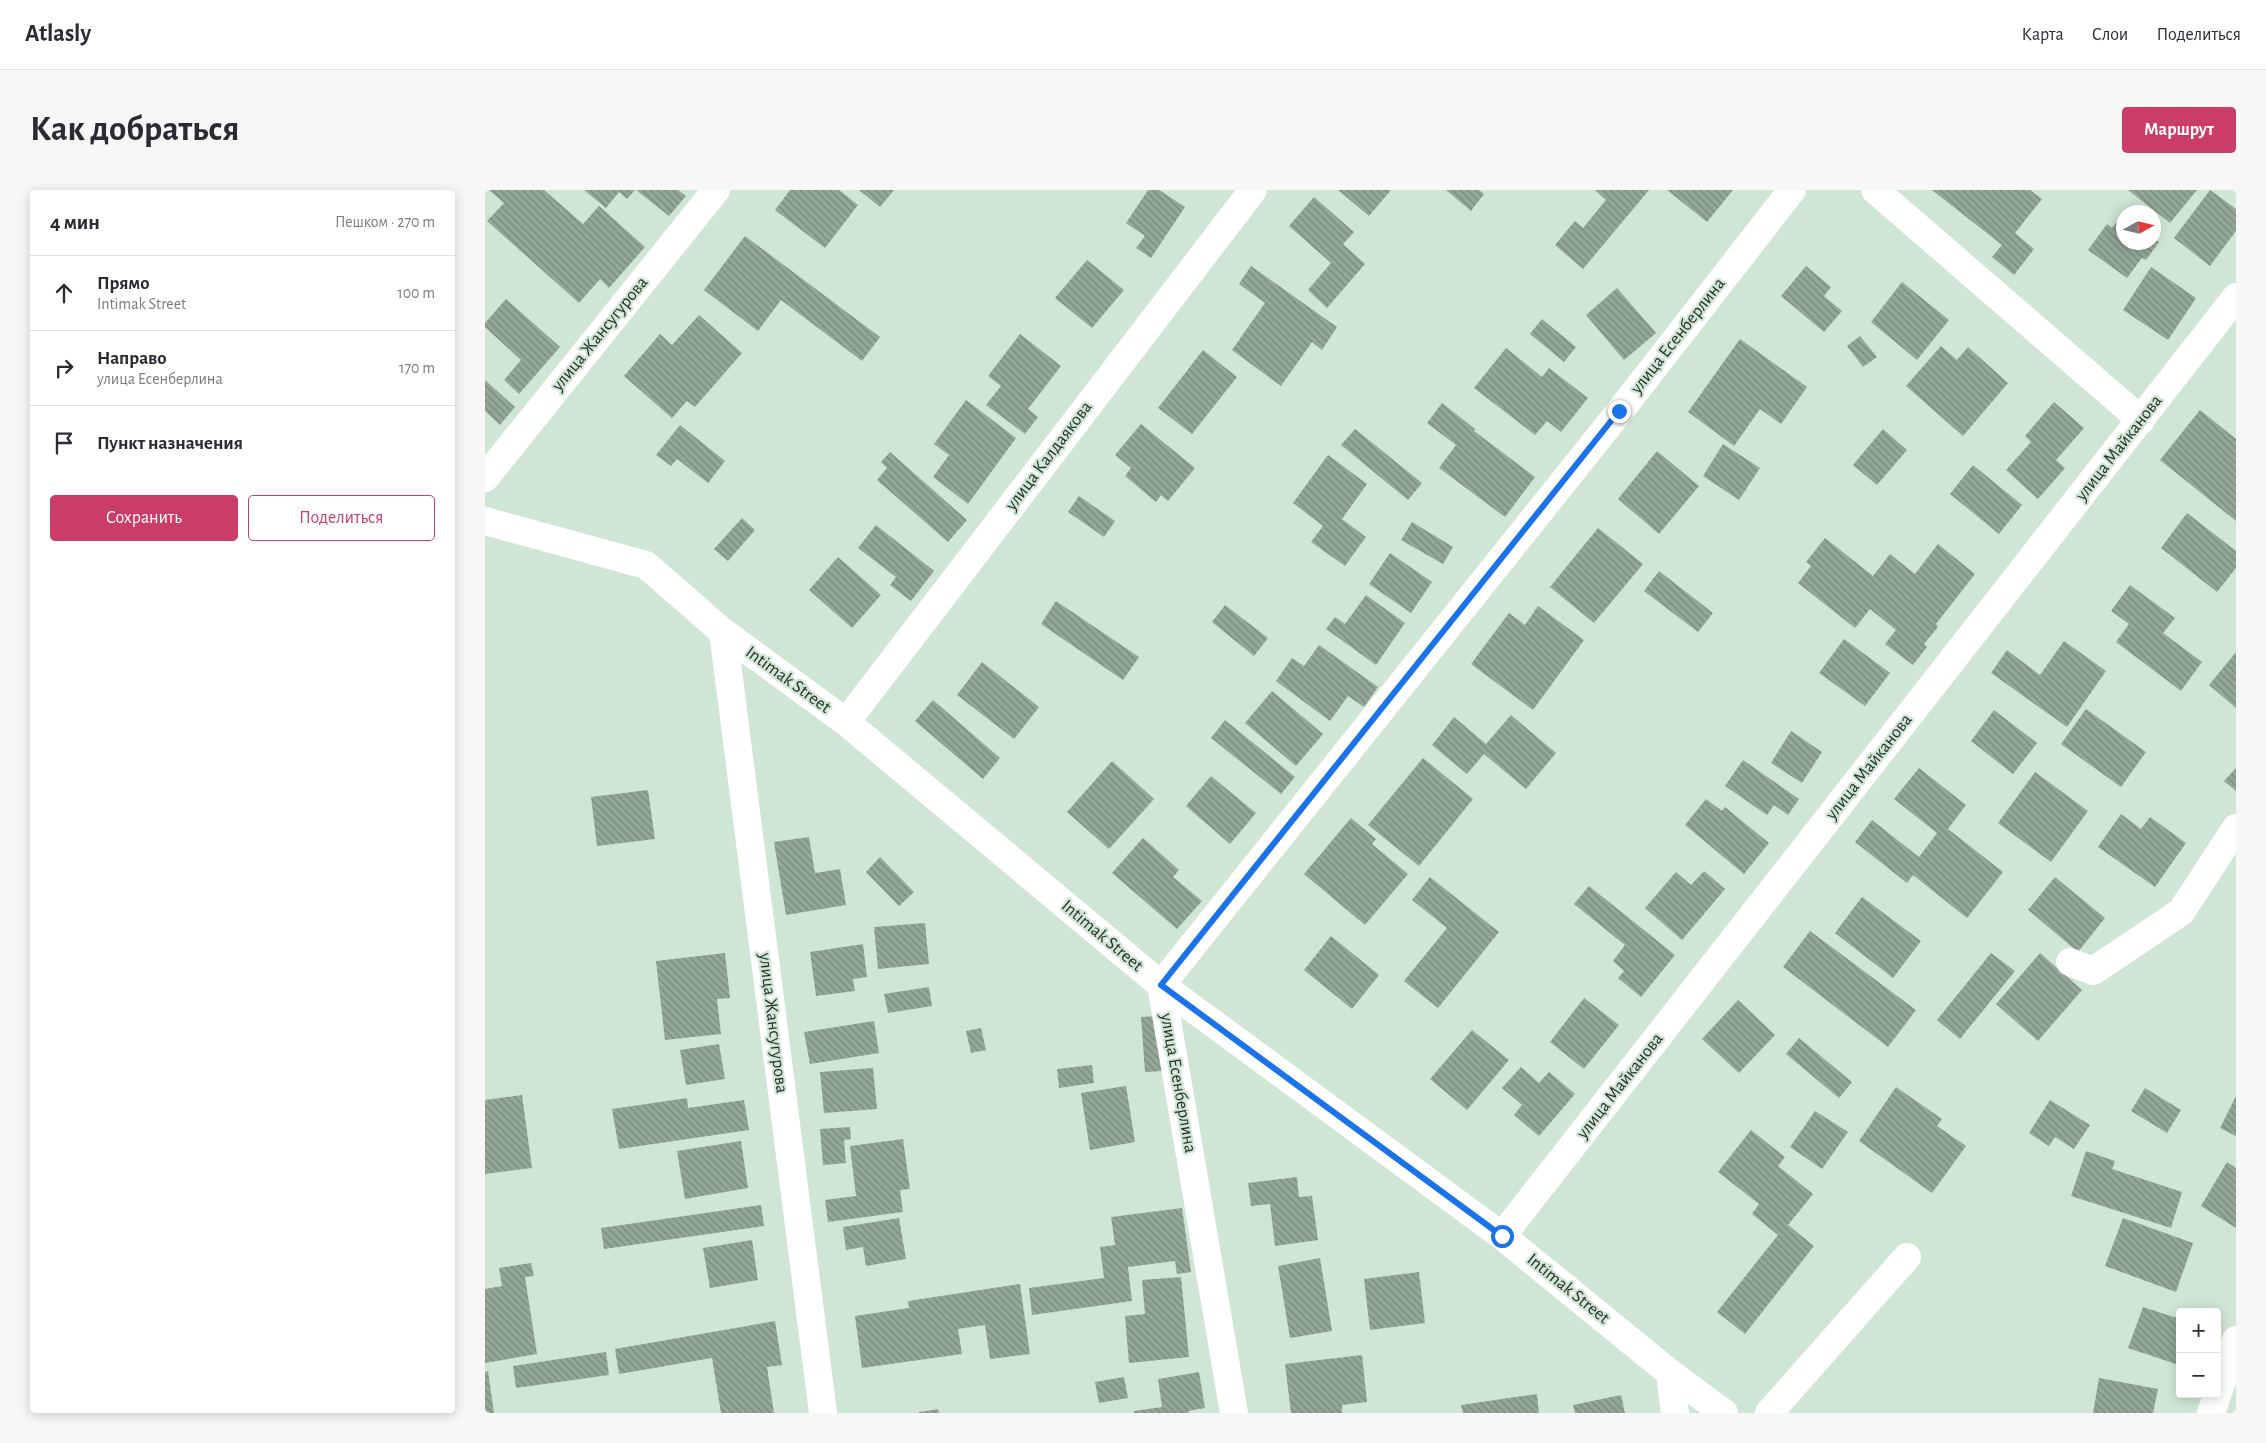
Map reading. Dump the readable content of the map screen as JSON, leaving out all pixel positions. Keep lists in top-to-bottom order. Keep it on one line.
{"streets":{"street":["улица Жансугурова","улица Есенберлина","улица Майканова","улица Калдаякова","Intimak Street"]},"crossings":[["улица Жансугурова","Intimak Street"],["улица Есенберлина","Intimak Street"],["улица Майканова","Intimak Street"],["улица Калдаякова","Intimak Street"]],"north":"right","page":{"header":"Atlasly","nav":["Карта","Слои","Поделиться"],"buttons":["Маршрут",["Сохранить","Поделиться"]],"title":"Как добраться","heading":["4 мин","Пешком · 270 m"],"list":[["Прямо","Intimak Street","100 m"],["Направо","улица Есенберлина","170 m"],"Пункт назначения"],"map_buttons":["+","−"]}}
